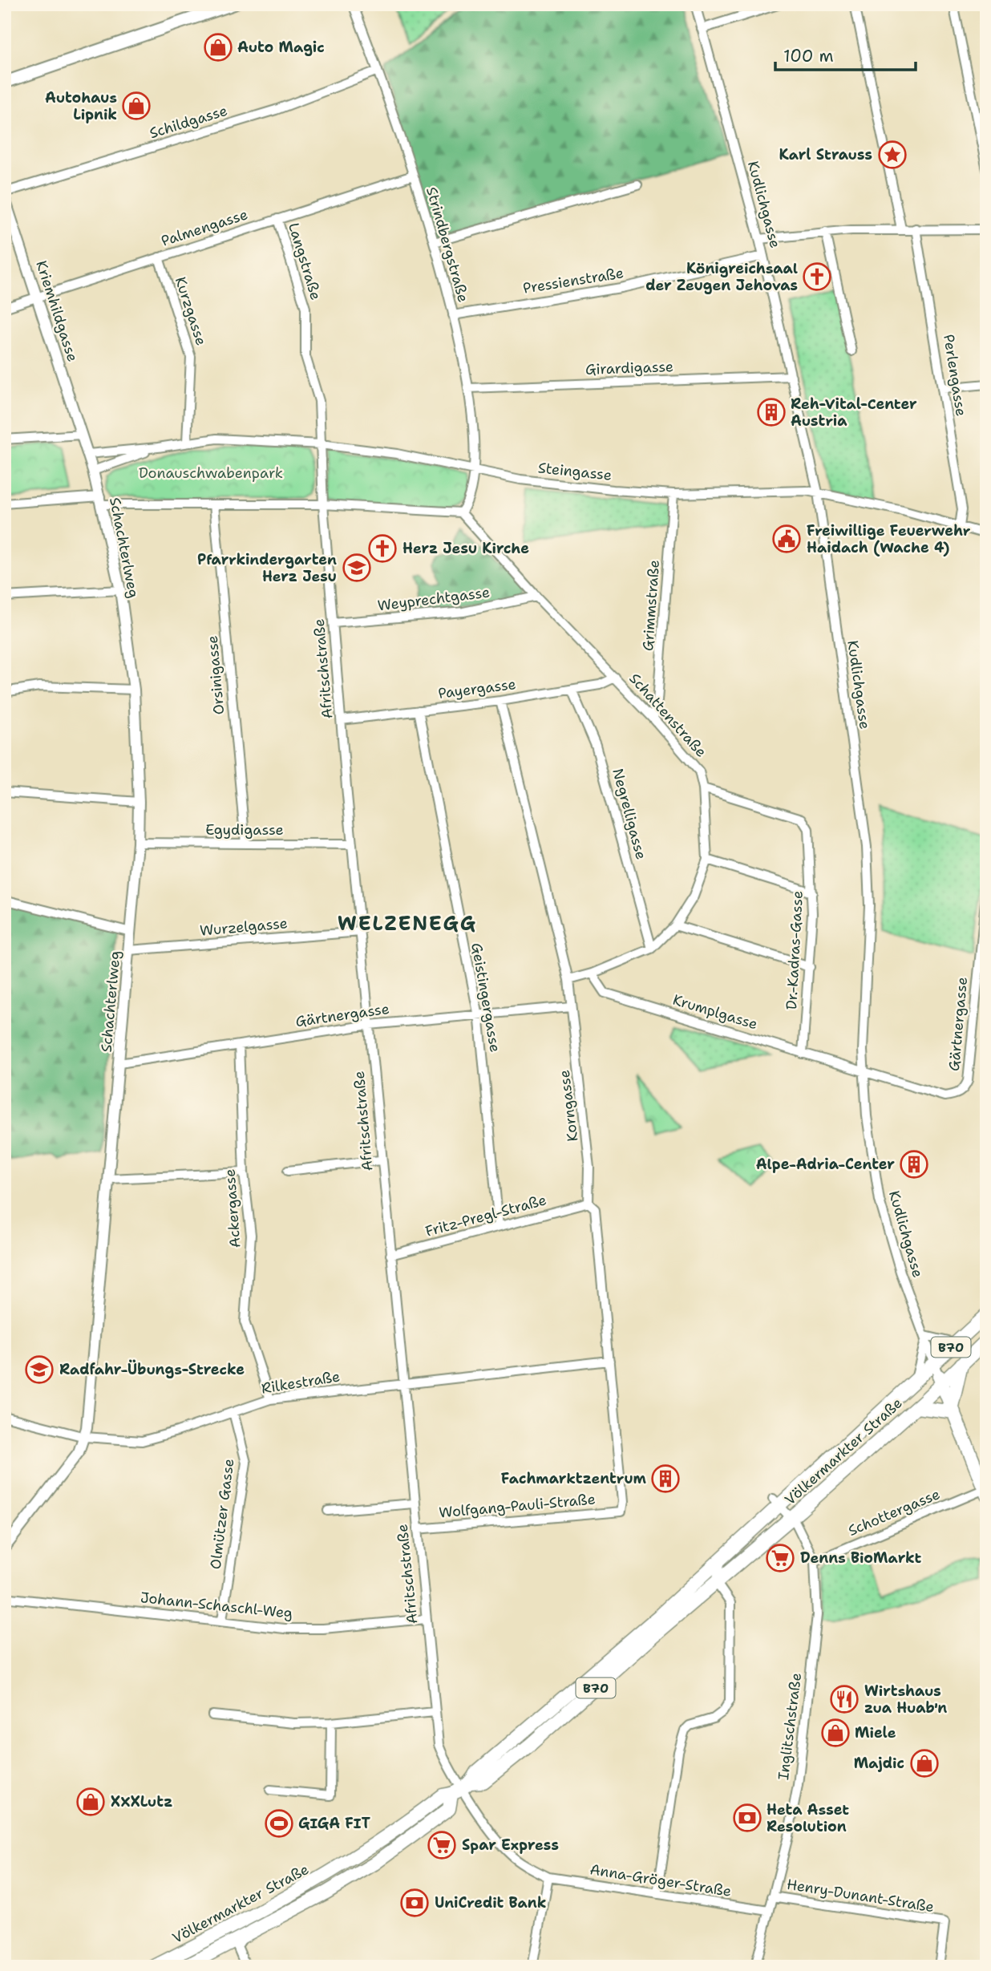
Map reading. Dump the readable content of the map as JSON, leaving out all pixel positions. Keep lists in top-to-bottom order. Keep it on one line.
{"streets":{"main road":["B70","Völkermarkter Straße"],"street":["Schildgasse","Kudlichgasse","Palmengasse","Strindbergstraße","Langstraße","Pressienstraße","Kriemhildgasse","Kurzgasse","Girardigasse","Perlengasse","Steingasse","Schachterlweg","Weyprechtgasse","Grimmstraße","Afritschstraße","Orsinigasse","Payergasse","Schattenstraße","Negrelligasse","Egydigasse","Wurzelgasse","Dr.-Kadras-Gasse","Geistingergasse","Krumplgasse","Gärtnergasse","Korngasse","Ackergasse","Fritz-Pregl-Straße","Rilkestraße","Wolfgang-Pauli-Straße","Schottergasse","Olmützer Gasse","Johann-Schaschl-Weg","Inglitschstraße","Anna-Gröger-Straße","Henry-Dunant-Straße"]},"crossings":[["Schildgasse","Strindbergstraße"],["Kudlichgasse","Pressienstraße"],["Kudlichgasse","Girardigasse"],["Kudlichgasse","Steingasse"],["Kudlichgasse","Krumplgasse"],["Kudlichgasse","Gärtnergasse"],["Palmengasse","Strindbergstraße"],["Palmengasse","Langstraße"],["Palmengasse","Kriemhildgasse"],["Palmengasse","Kurzgasse"],["Strindbergstraße","Pressienstraße"],["Strindbergstraße","Girardigasse"],["Strindbergstraße","Steingasse"],["Strindbergstraße","Schattenstraße"],["Langstraße","Steingasse"],["Langstraße","Afritschstraße"],["Kriemhildgasse","Schachterlweg"],["Kurzgasse","Steingasse"],["Perlengasse","Steingasse"],["Steingasse","Schachterlweg"],["Steingasse","Grimmstraße"],["Steingasse","Afritschstraße"],["Schachterlweg","Egydigasse"],["Schachterlweg","Wurzelgasse"],["Schachterlweg","Gärtnergasse"],["Schachterlweg","Rilkestraße"],["Weyprechtgasse","Afritschstraße"],["Weyprechtgasse","Schattenstraße"],["Grimmstraße","Schattenstraße"],["Afritschstraße","Payergasse"],["Afritschstraße","Egydigasse"],["Afritschstraße","Wurzelgasse"],["Afritschstraße","Gärtnergasse"],["Afritschstraße","Fritz-Pregl-Straße"],["Afritschstraße","Rilkestraße"],["Afritschstraße","Völkermarkter Straße"],["Afritschstraße","Wolfgang-Pauli-Straße"],["Afritschstraße","Johann-Schaschl-Weg"],["Afritschstraße","Anna-Gröger-Straße"],["Orsinigasse","Egydigasse"],["Payergasse","Schattenstraße"],["Payergasse","Negrelligasse"],["Payergasse","Geistingergasse"],["Payergasse","Korngasse"],["Schattenstraße","Negrelligasse"],["Schattenstraße","Dr.-Kadras-Gasse"],["Schattenstraße","Krumplgasse"],["Dr.-Kadras-Gasse","Krumplgasse"],["Geistingergasse","Gärtnergasse"],["Geistingergasse","Fritz-Pregl-Straße"],["Krumplgasse","Gärtnergasse"],["Gärtnergasse","Korngasse"],["Gärtnergasse","Ackergasse"],["Korngasse","Fritz-Pregl-Straße"],["Korngasse","Rilkestraße"],["Korngasse","Wolfgang-Pauli-Straße"],["Ackergasse","Rilkestraße"],["Rilkestraße","Olmützer Gasse"],["Völkermarkter Straße","Inglitschstraße"],["Völkermarkter Straße","Anna-Gröger-Straße"],["Schottergasse","Inglitschstraße"],["Olmützer Gasse","Johann-Schaschl-Weg"],["Inglitschstraße","Anna-Gröger-Straße"],["Inglitschstraße","Henry-Dunant-Straße"]],"districts":["WELZENEGG"],"parks":["Donauschwabenpark"],"places":{"shop":["Auto Magic","Autohaus Lipnik","Miele","Majdic","XXXLutz"],"place":["Karl Strauss"],"church":["Königreichsaal der Zeugen Jehovas","Herz Jesu Kirche"],"building":["Reh-Vital-Center Austria","Alpe-Adria-Center","Fachmarktzentrum"],"public building":["Freiwillige Feuerwehr Haidach (Wache 4)"],"school or university":["Pfarrkindergarten Herz Jesu","Radfahr-Übungs-Strecke"],"supermarket":["Denns BioMarkt","Spar Express"],"restaurant":["Wirtshaus zua Huab'n"],"bank":["Heta Asset Resolution","UniCredit Bank"],"sports":["GIGA FIT"]},"scale_bar":"100 m"}
